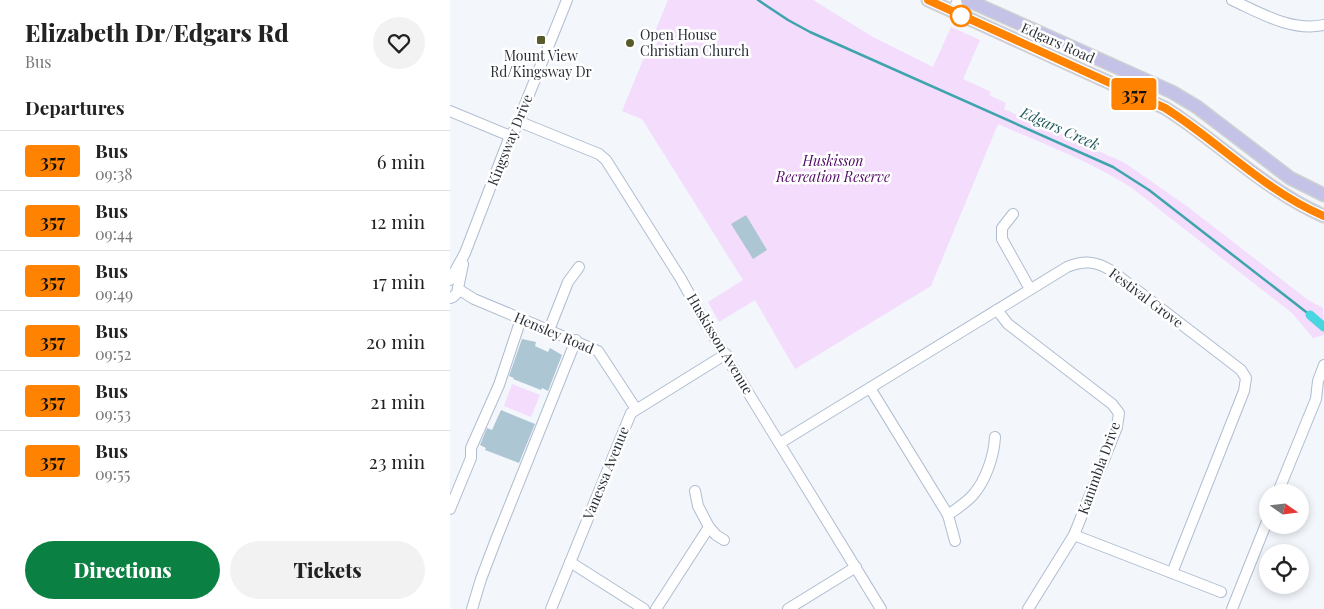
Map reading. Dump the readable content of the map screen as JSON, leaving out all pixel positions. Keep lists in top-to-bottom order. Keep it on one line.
{"streets":{"main road":["Edgars Road"],"street":["Kingsway Drive","Festival Grove","Hensley Road","Huskisson Avenue","Kanimbla Drive","Vanessa Avenue"]},"crossings":[["Kingsway Drive","Hensley Road"],["Kingsway Drive","Huskisson Avenue"],["Festival Grove","Huskisson Avenue"],["Festival Grove","Kanimbla Drive"],["Hensley Road","Vanessa Avenue"],["Huskisson Avenue","Vanessa Avenue"]],"water":["Edgars Creek"],"parks":["Huskisson Recreation Reserve"],"places":{"transit":["Mount View Rd/Kingsway Dr"],"other":["Open House Christian Church"]},"lines":["bus line 357"],"north":"right","page":{"heading":[["Elizabeth Dr/Edgars Rd","Bus"],"Departures"],"on_map":"357","list":[{"mark":"357","name":"Bus","note":"09:38","value":"6 min"},{"mark":"357","name":"Bus","note":"09:44","value":"12 min"},{"mark":"357","name":"Bus","note":"09:49","value":"17 min"},{"mark":"357","name":"Bus","note":"09:52","value":"20 min"},{"mark":"357","name":"Bus","note":"09:53","value":"21 min"},{"mark":"357","name":"Bus","note":"09:55","value":"23 min"}],"buttons":["Directions","Tickets"]}}
